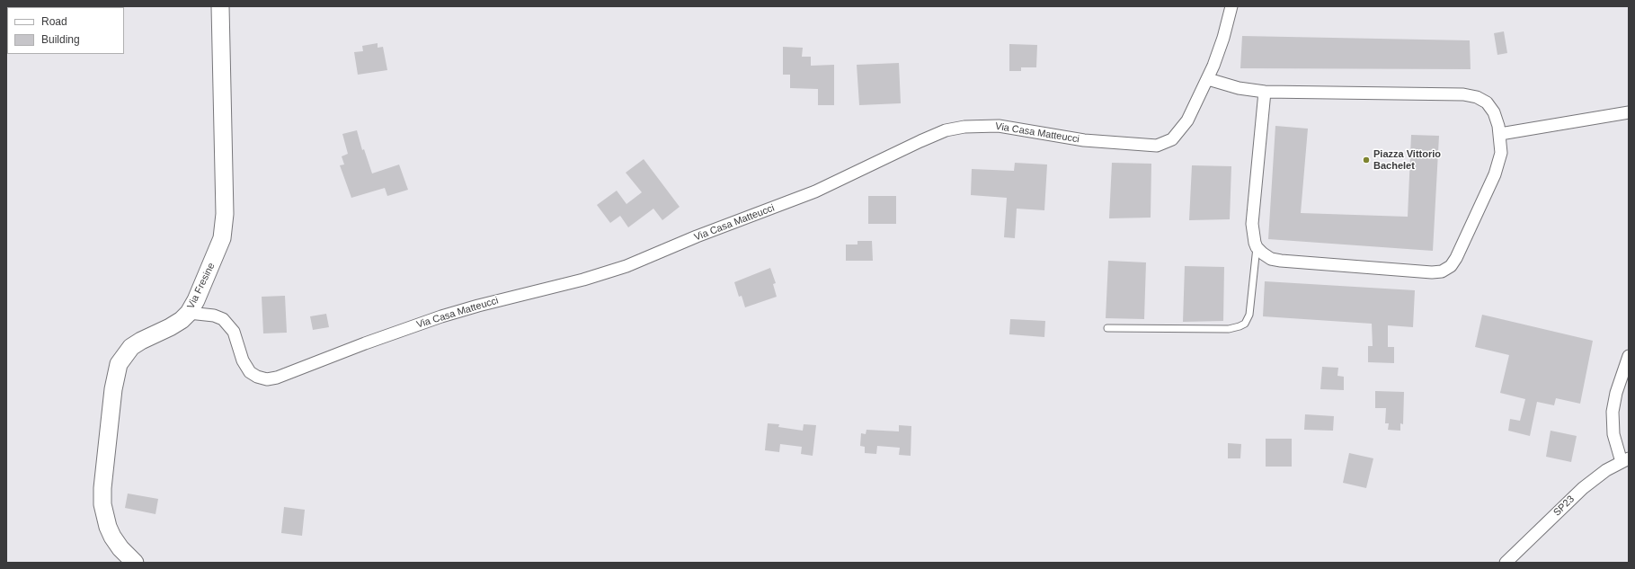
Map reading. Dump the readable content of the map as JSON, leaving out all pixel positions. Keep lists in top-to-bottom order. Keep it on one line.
{"streets":{"street":["Via Casa Matteucci","Via Fresine","SP23"]},"crossings":[["Via Casa Matteucci","Via Fresine"]],"places":["Piazza Vittorio Bachelet"],"legend":["Road","Building"]}
